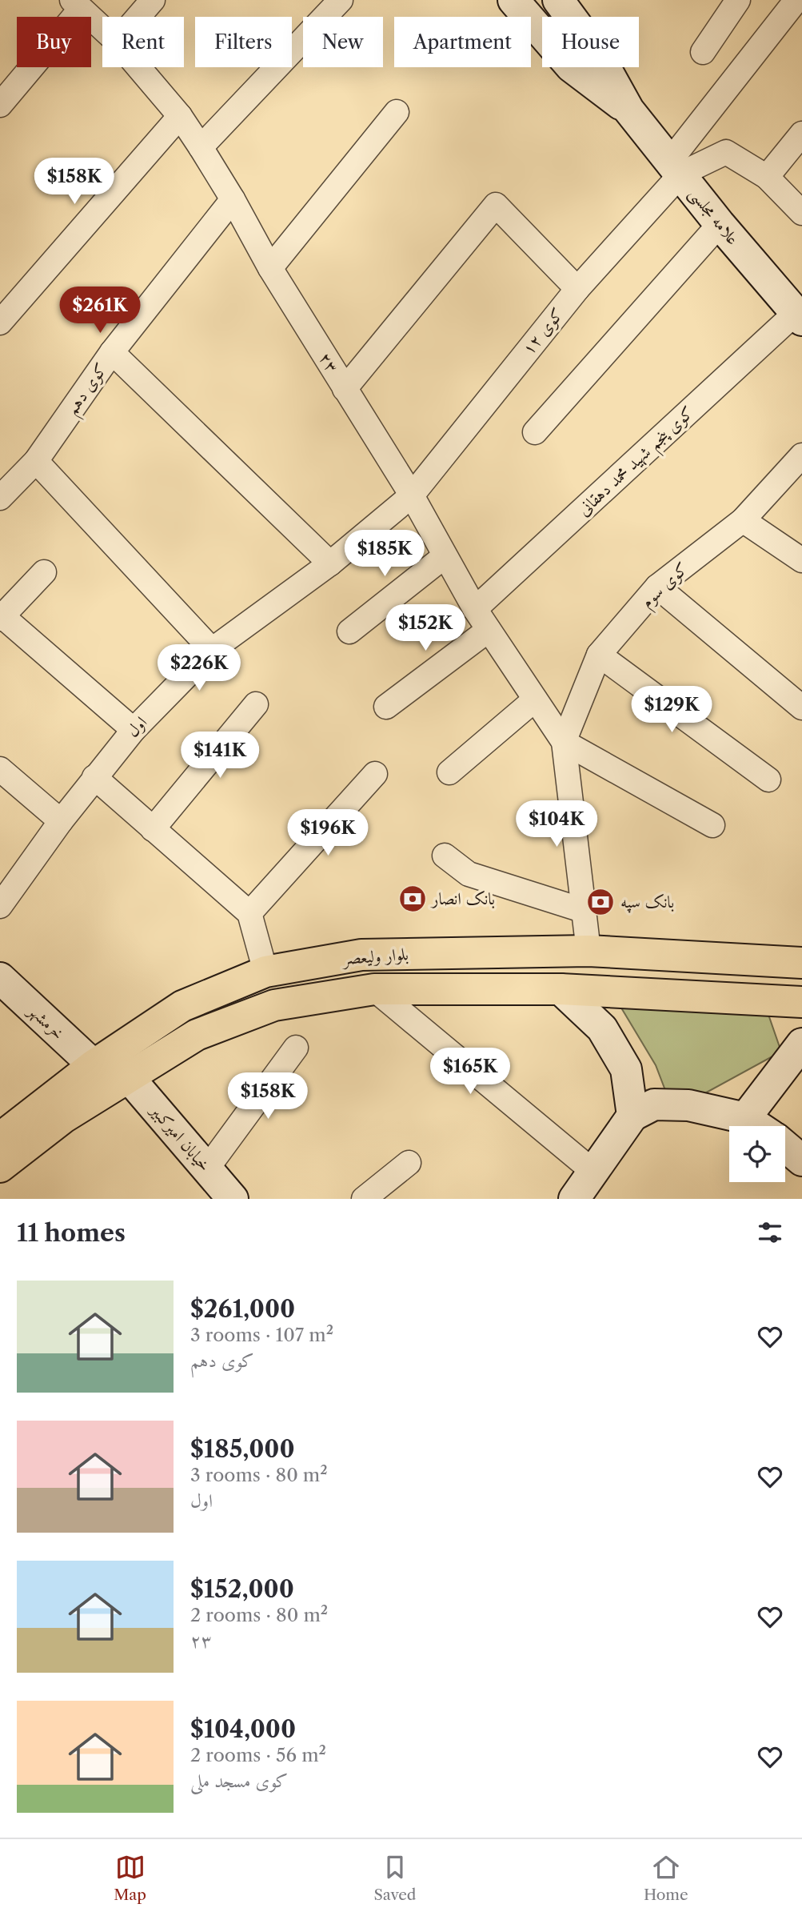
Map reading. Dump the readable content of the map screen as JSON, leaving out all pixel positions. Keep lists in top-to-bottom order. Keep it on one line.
{"streets":{"main road":["بلوار ولیعصر"],"street":["علامه مجلسی","کوی ۱۲","۲۳","کوی دهم","کوی پنجم شهید محمد دهقانی","کوی سوم","اول","خرمشهر","خیابان امیرکبیر"]},"crossings":[["علامه مجلسی","کوی ۱۲"],["علامه مجلسی","کوی پنجم شهید محمد دهقانی"],["کوی ۱۲","۲۳"],["کوی ۱۲","اول"],["۲۳","کوی دهم"],["۲۳","کوی پنجم شهید محمد دهقانی"],["۲۳","کوی سوم"],["۲۳","اول"],["بلوار ولیعصر","خرمشهر"],["بلوار ولیعصر","خیابان امیرکبیر"]],"places":{"bank":["بانک انصار","بانک سپه"]},"page":{"chip":["Buy","Rent","Filters","New","Apartment","House"],"price":["$158K","$261K","$185K","$152K","$226K","$129K","$141K","$104K","$196K","$165K","$158K"],"heading":"11 homes","list":[{"name":"$261,000","note":"3 rooms · 107 m² · کوی دهم"},{"name":"$185,000","note":"3 rooms · 80 m² · اول"},{"name":"$152,000","note":"2 rooms · 80 m² · ۲۳"},{"name":"$104,000","note":"2 rooms · 56 m² · کوی مسجد ملی"}],"tabs":["Map","Saved","Home"]}}
